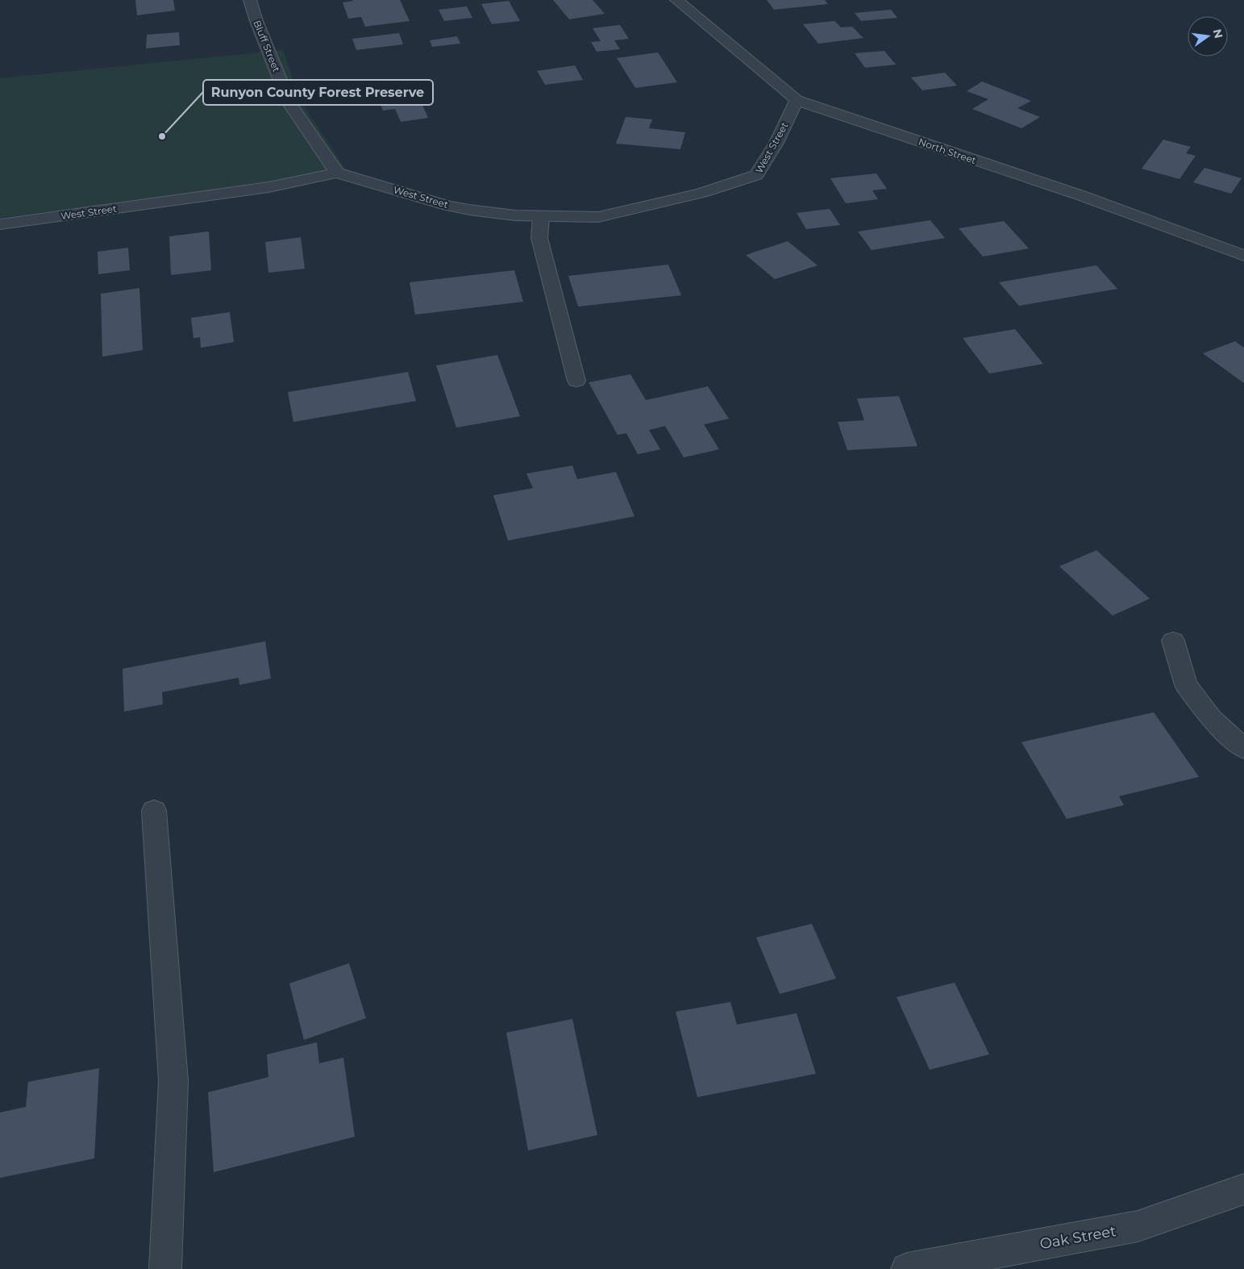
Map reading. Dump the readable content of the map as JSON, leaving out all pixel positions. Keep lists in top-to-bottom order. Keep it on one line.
{"streets":{"street":["Bluff Street","West Street","North Street","Oak Street"]},"crossings":[["Bluff Street","West Street"],["West Street","North Street"]],"places":["Runyon County Forest Preserve"],"north":"right"}
